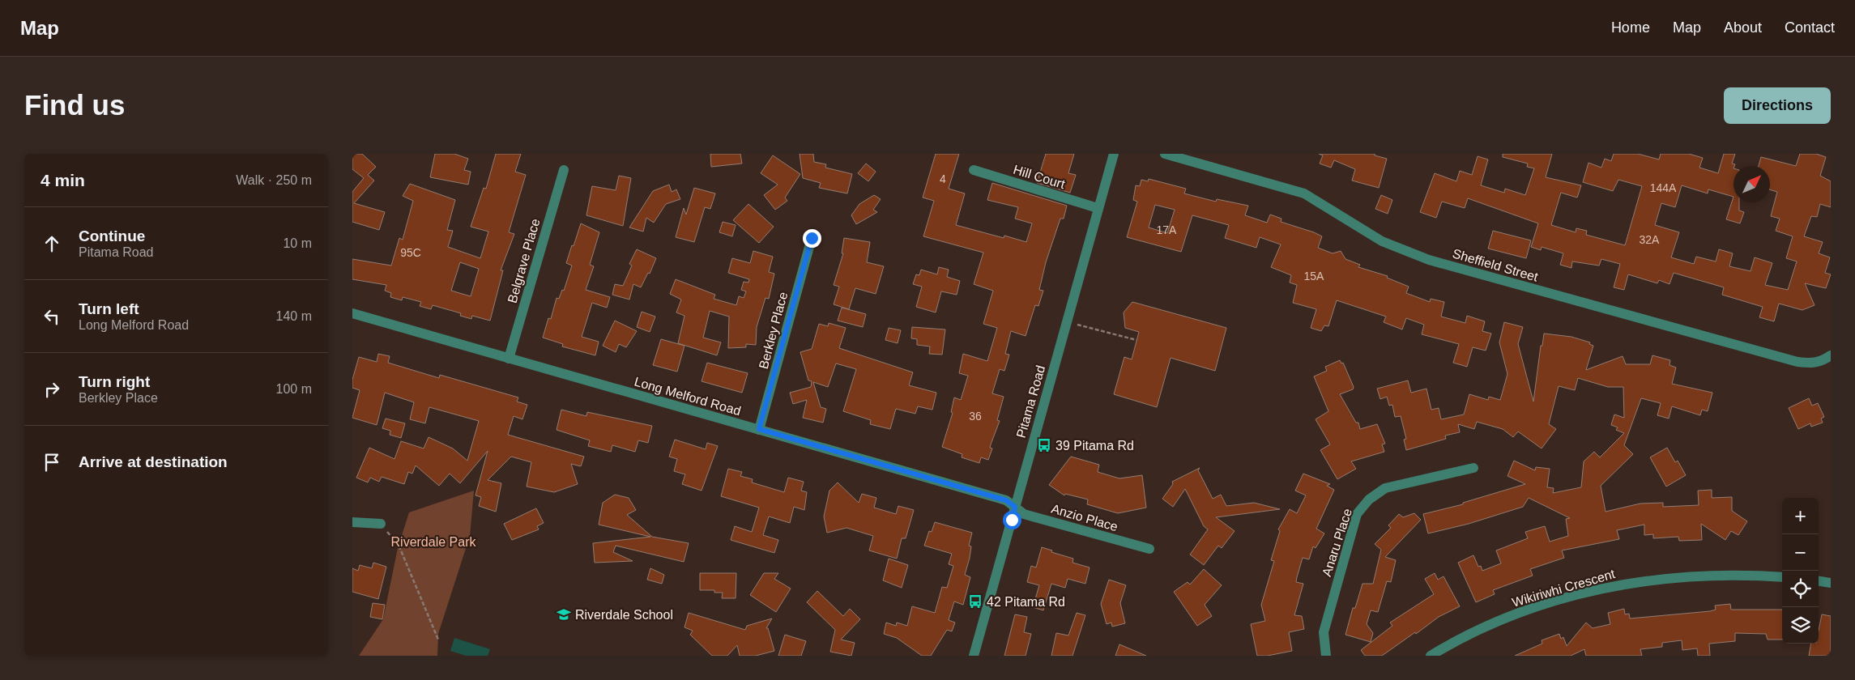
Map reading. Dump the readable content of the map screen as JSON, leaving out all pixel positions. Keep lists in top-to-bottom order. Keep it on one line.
{"streets":{"street":["Hill Court","Belgrave Place","Sheffield Street","Berkley Place","Long Melford Road","Pitama Road","Anzio Place","Anaru Place","Wikiriwhi Crescent"]},"crossings":[["Hill Court","Pitama Road"],["Belgrave Place","Long Melford Road"],["Berkley Place","Long Melford Road"],["Long Melford Road","Pitama Road"],["Long Melford Road","Anzio Place"],["Pitama Road","Anzio Place"]],"parks":["Riverdale Park"],"places":{"bus stop":["39 Pitama Rd","42 Pitama Rd"],"school or university":["Riverdale School"]},"house_numbers":["4","144A","17A","32A","95C","15A","36"],"north":"top right","page":{"header":"Map","nav":["Home","Map","About","Contact"],"buttons":"Directions","title":"Find us","heading":["4 min","Walk · 250 m"],"list":[["Continue","Pitama Road","10 m"],["Turn left","Long Melford Road","140 m"],["Turn right","Berkley Place","100 m"],"Arrive at destination"],"map_buttons":["+","−"]}}
